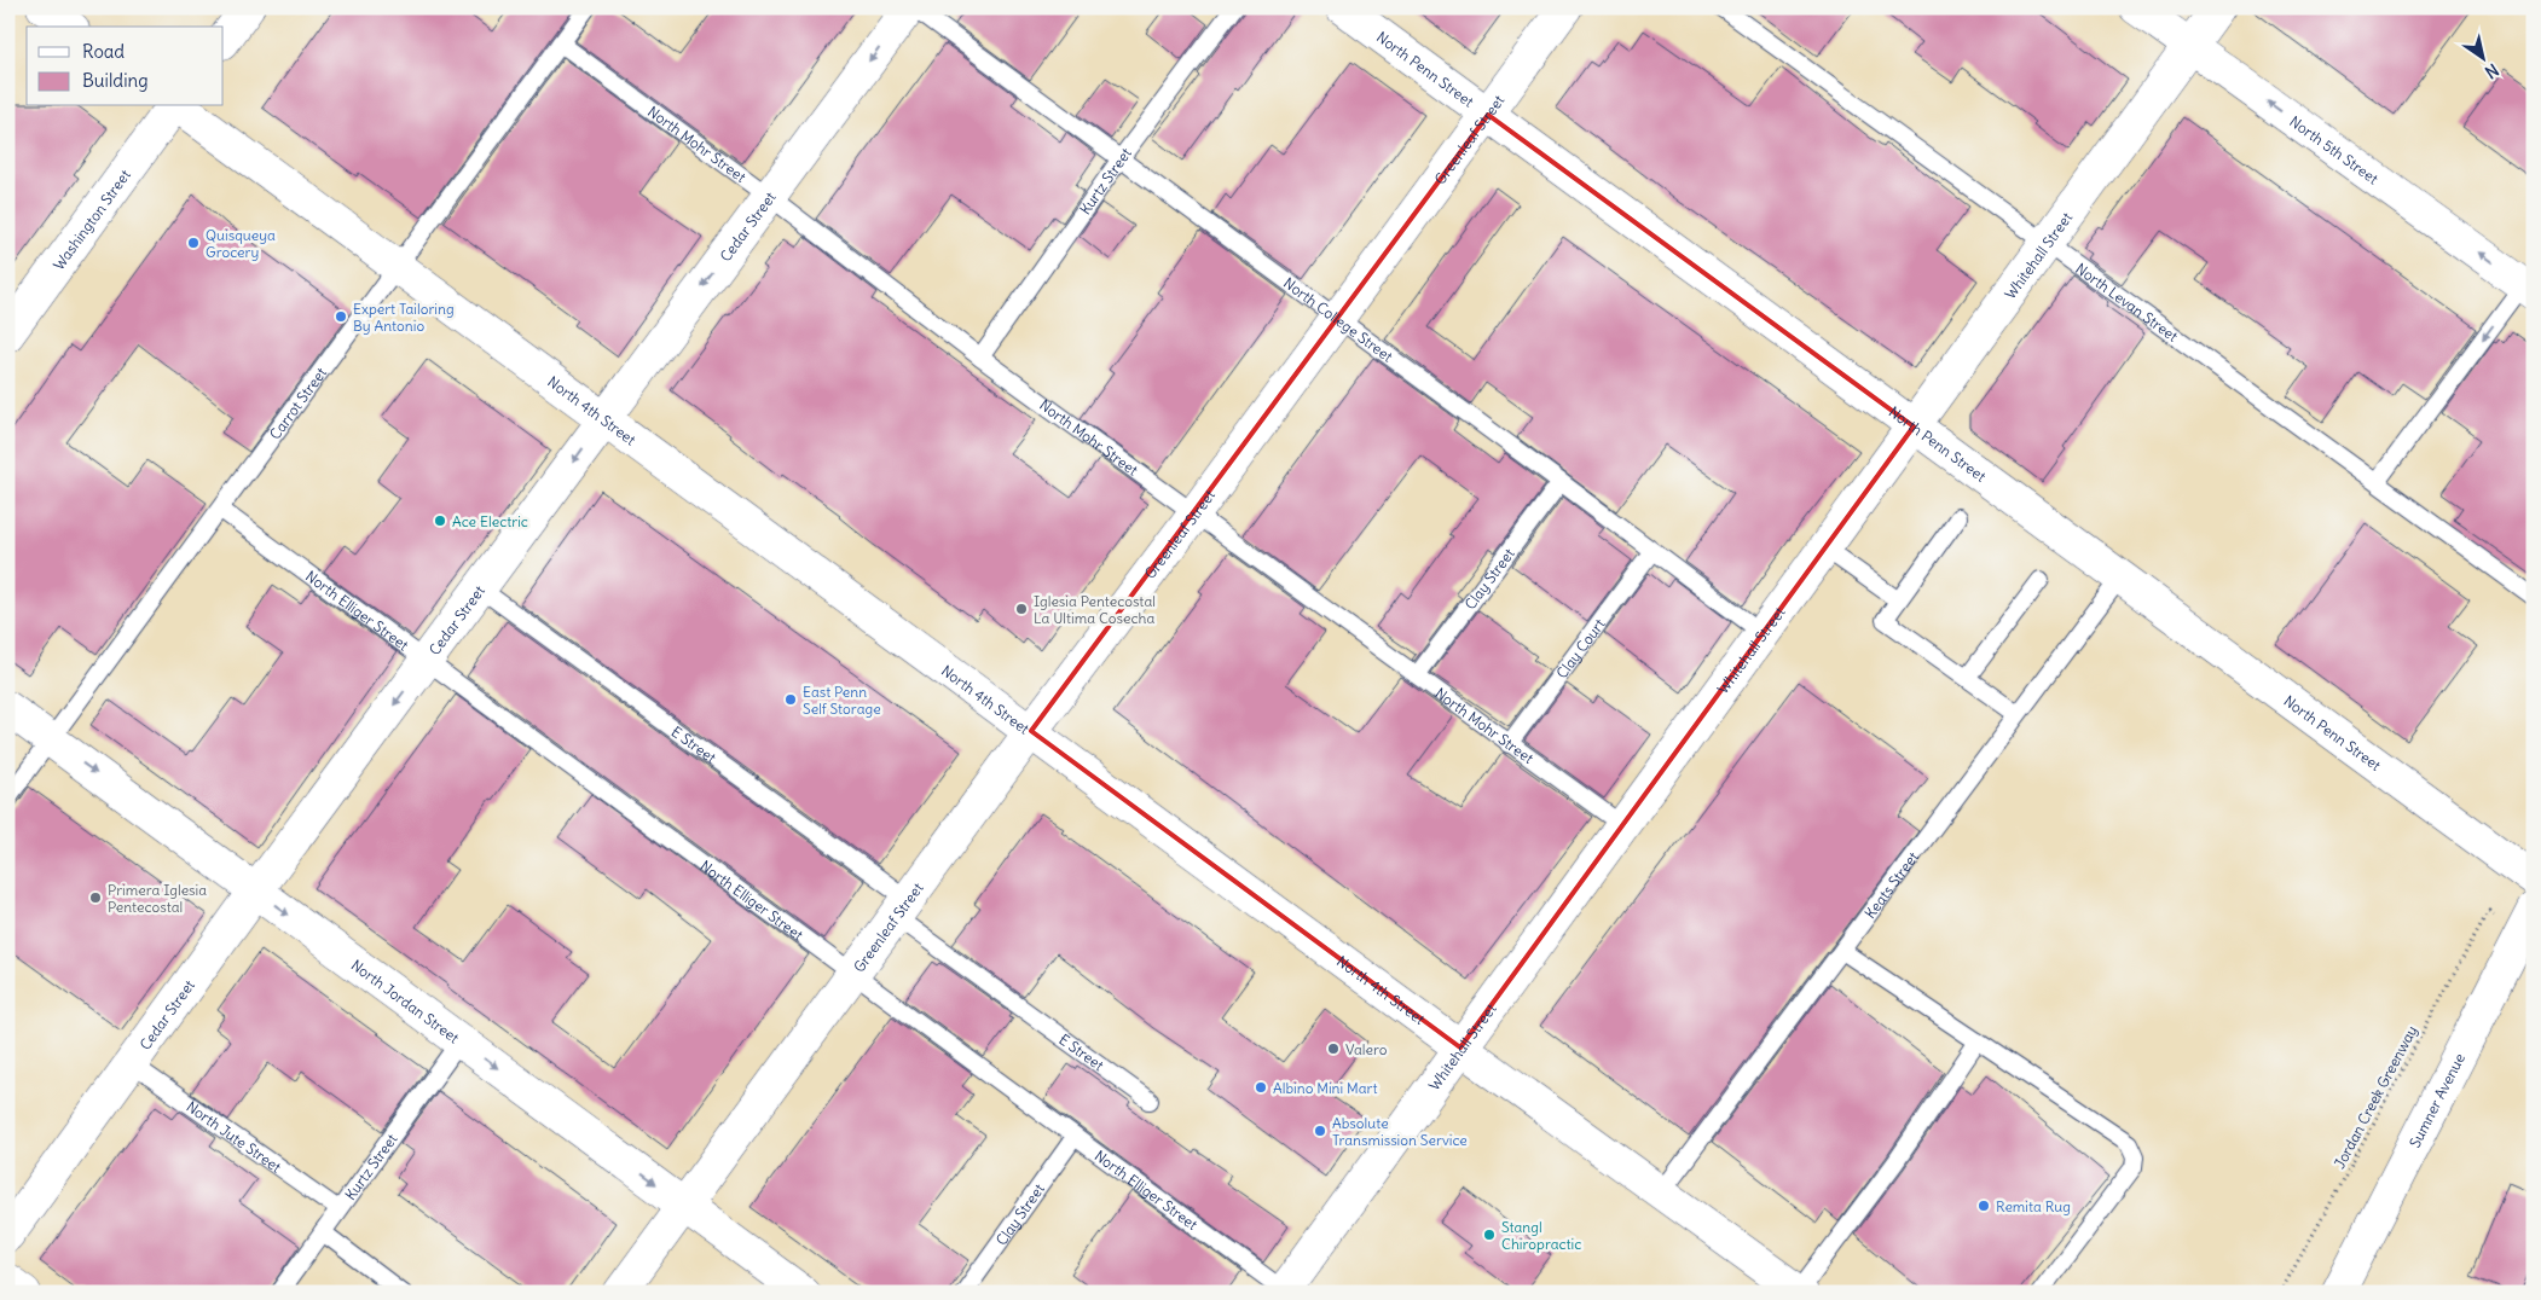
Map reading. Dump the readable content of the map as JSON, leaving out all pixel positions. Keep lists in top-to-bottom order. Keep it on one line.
{"streets":{"street":["North Penn Street","Greenleaf Street","North 5th Street","Washington Street","Cedar Street","Whitehall Street","North 4th Street","North Jordan Street","Sumner Avenue"],"lane":["North Mohr Street","Kurtz Street","North Levan Street","North College Street","Carrot Street","Clay Street","North Elliger Street","Clay Court","E Street","Keats Street","North Jute Street"],"path":["Jordan Creek Greenway"]},"crossings":[["North Penn Street","Greenleaf Street"],["North Penn Street","Whitehall Street"],["North Penn Street","Keats Street"],["Greenleaf Street","North Mohr Street"],["Greenleaf Street","North College Street"],["Greenleaf Street","North 4th Street"],["Greenleaf Street","North Elliger Street"],["Greenleaf Street","E Street"],["Greenleaf Street","North Jordan Street"],["North Mohr Street","Kurtz Street"],["North Mohr Street","Cedar Street"],["North Mohr Street","Whitehall Street"],["North Mohr Street","Carrot Street"],["North Mohr Street","Clay Street"],["North Mohr Street","Clay Court"],["North 5th Street","Whitehall Street"],["Kurtz Street","North College Street"],["Kurtz Street","North Jordan Street"],["Kurtz Street","North Jute Street"],["Cedar Street","North College Street"],["Cedar Street","North 4th Street"],["Cedar Street","North Elliger Street"],["Cedar Street","E Street"],["Cedar Street","North Jordan Street"],["Cedar Street","North Jute Street"],["Whitehall Street","North Levan Street"],["Whitehall Street","North College Street"],["Whitehall Street","North 4th Street"],["Whitehall Street","North Elliger Street"],["North College Street","Clay Street"],["North College Street","Clay Court"],["Carrot Street","North 4th Street"],["Carrot Street","North Elliger Street"],["Carrot Street","North Jordan Street"],["North 4th Street","Keats Street"],["Clay Street","North Elliger Street"]],"one_way":["North 5th Street","Cedar Street","North Jordan Street"],"places":["Quisqueya Grocery","Expert Tailoring By Antonio","Ace Electric","Iglesia Pentecostal La Ultima Cosecha","East Penn Self Storage","Primera Iglesia Pentecostal","Valero","Albino Mini Mart","Absolute Transmission Service","Remita Rug","Stangl Chiropractic"],"legend":["Road","Building"],"north":"bottom right"}
